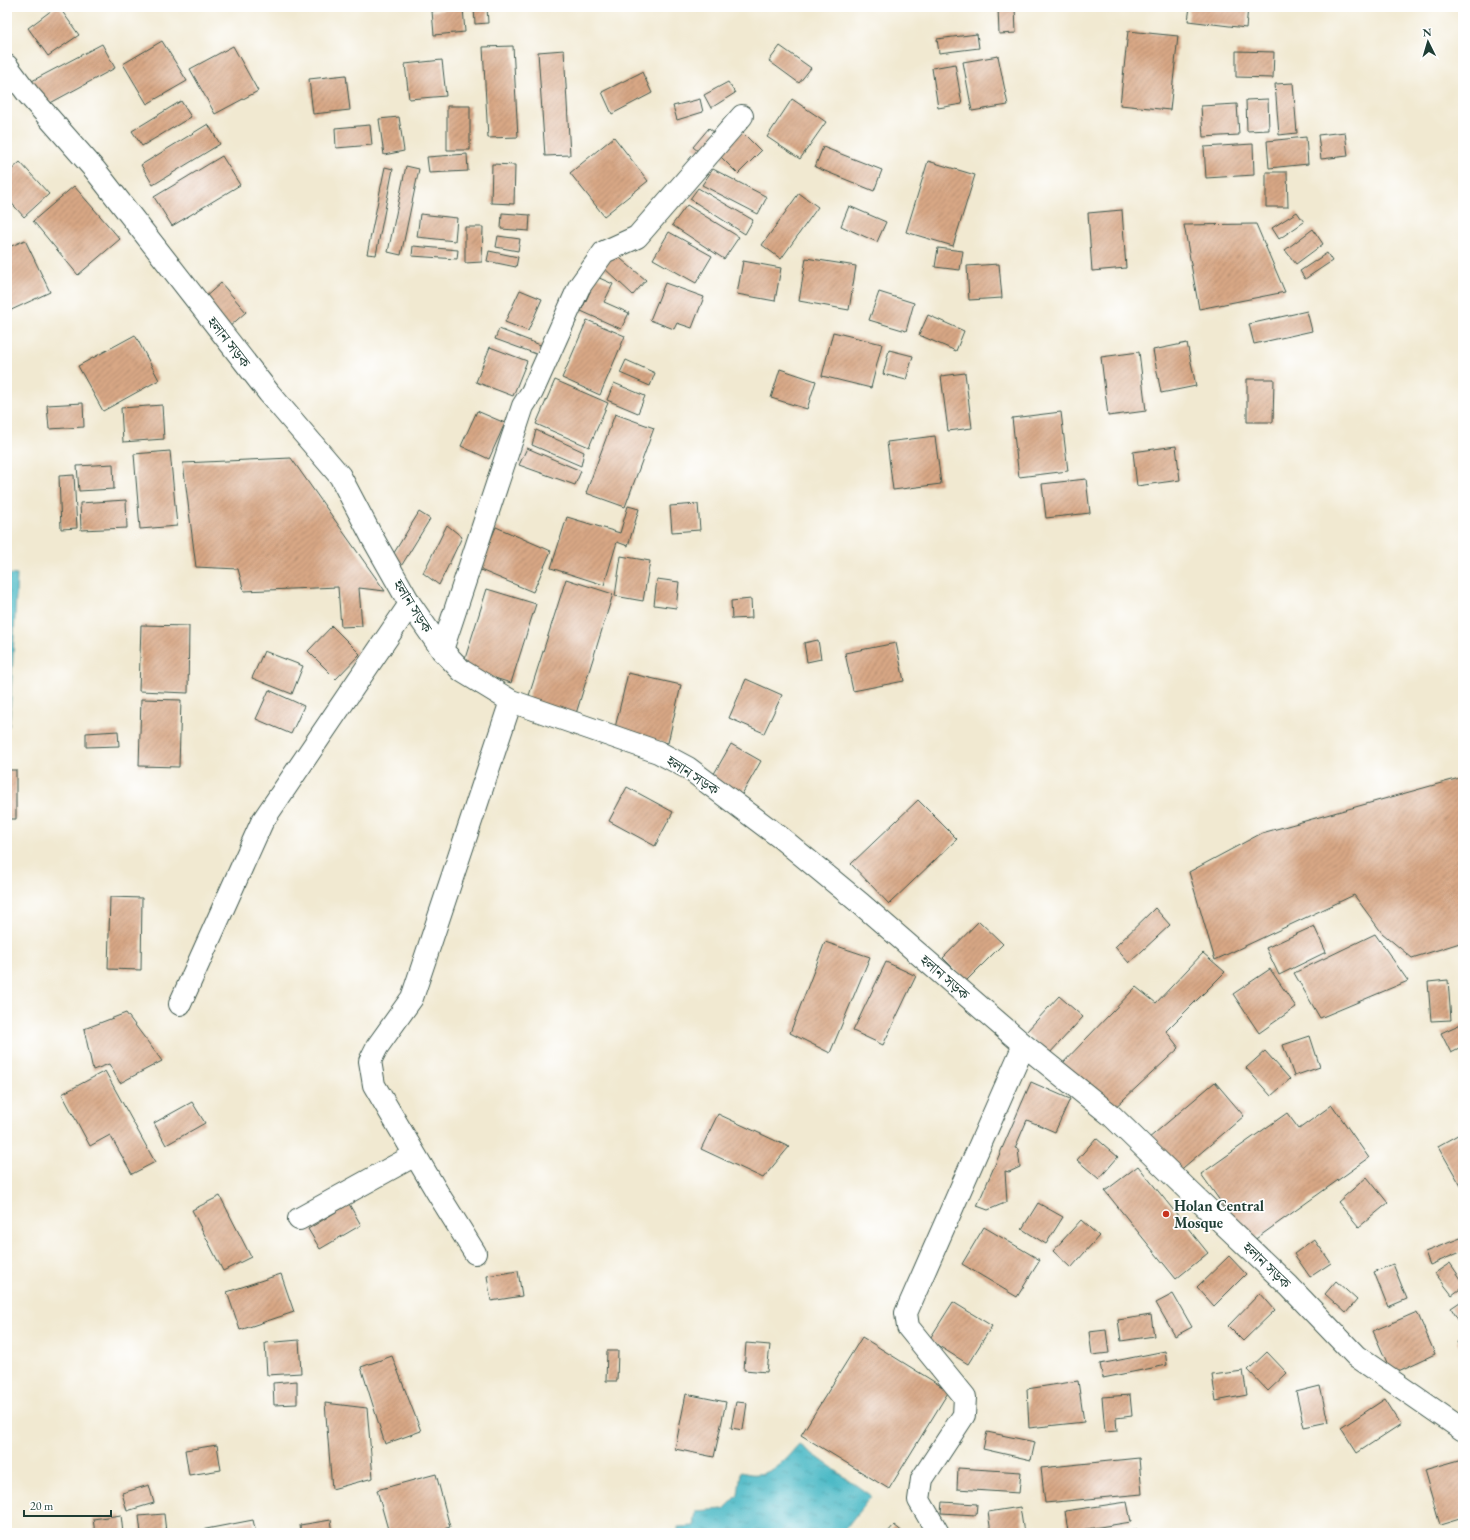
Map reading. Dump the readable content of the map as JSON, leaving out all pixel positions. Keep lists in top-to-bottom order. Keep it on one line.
{"streets":{"street":["হলান সড়ক"]},"places":["Holan Central Mosque"],"scale_bar":"20 m","north":"top"}
